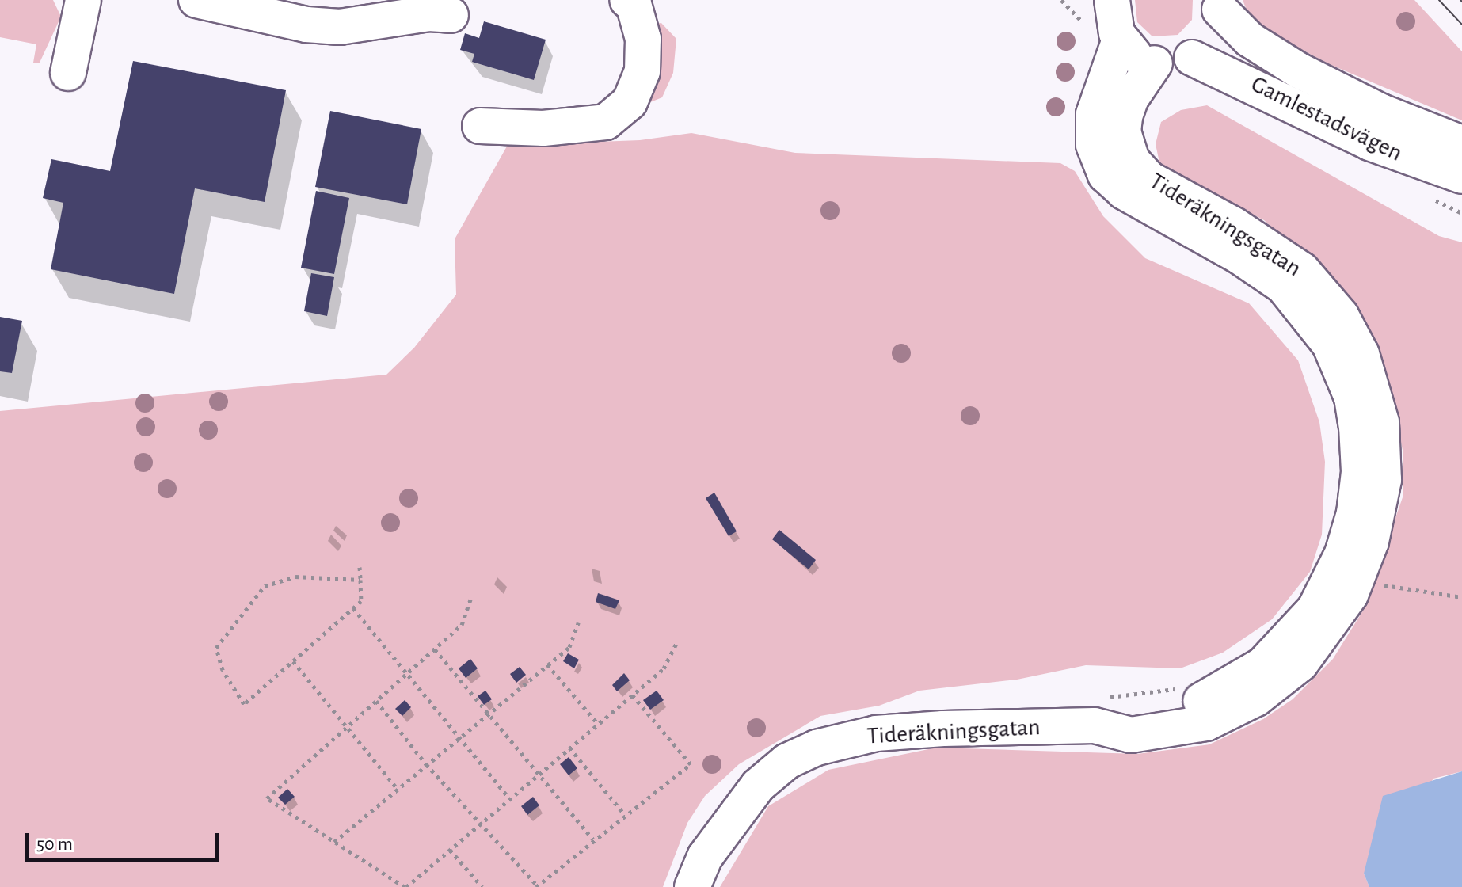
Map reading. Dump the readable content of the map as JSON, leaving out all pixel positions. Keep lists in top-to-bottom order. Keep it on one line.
{"streets":{"street":["Gamlestadsvägen","Tideräkningsgatan"]},"scale_bar":"50 m"}
